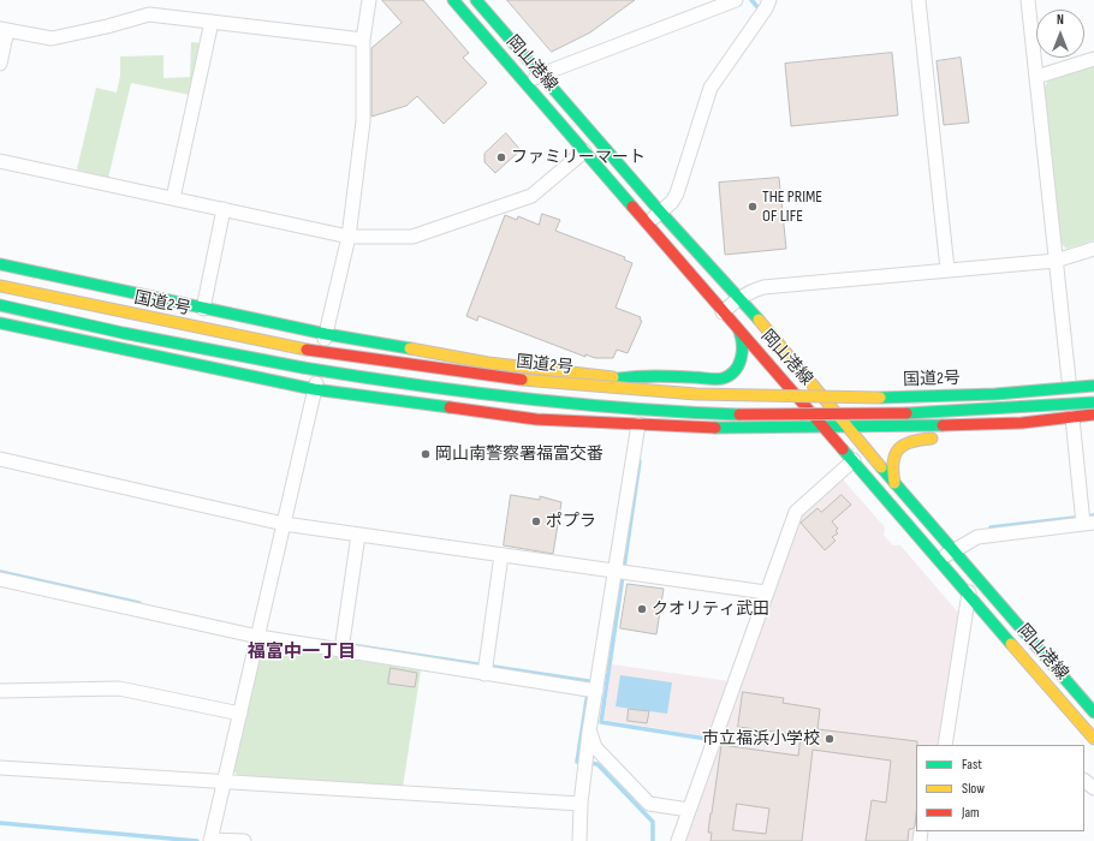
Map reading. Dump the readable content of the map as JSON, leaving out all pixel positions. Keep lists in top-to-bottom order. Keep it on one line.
{"streets":{"main road":["岡山港線","国道2号"]},"districts":["福富中一丁目"],"places":["ファミリーマート","THE PRIME OF LIFE","岡山南警察署福富交番","ポプラ","クオリティ武田","市立福浜小学校"],"legend":["Fast","Slow","Jam"],"north":"top"}
